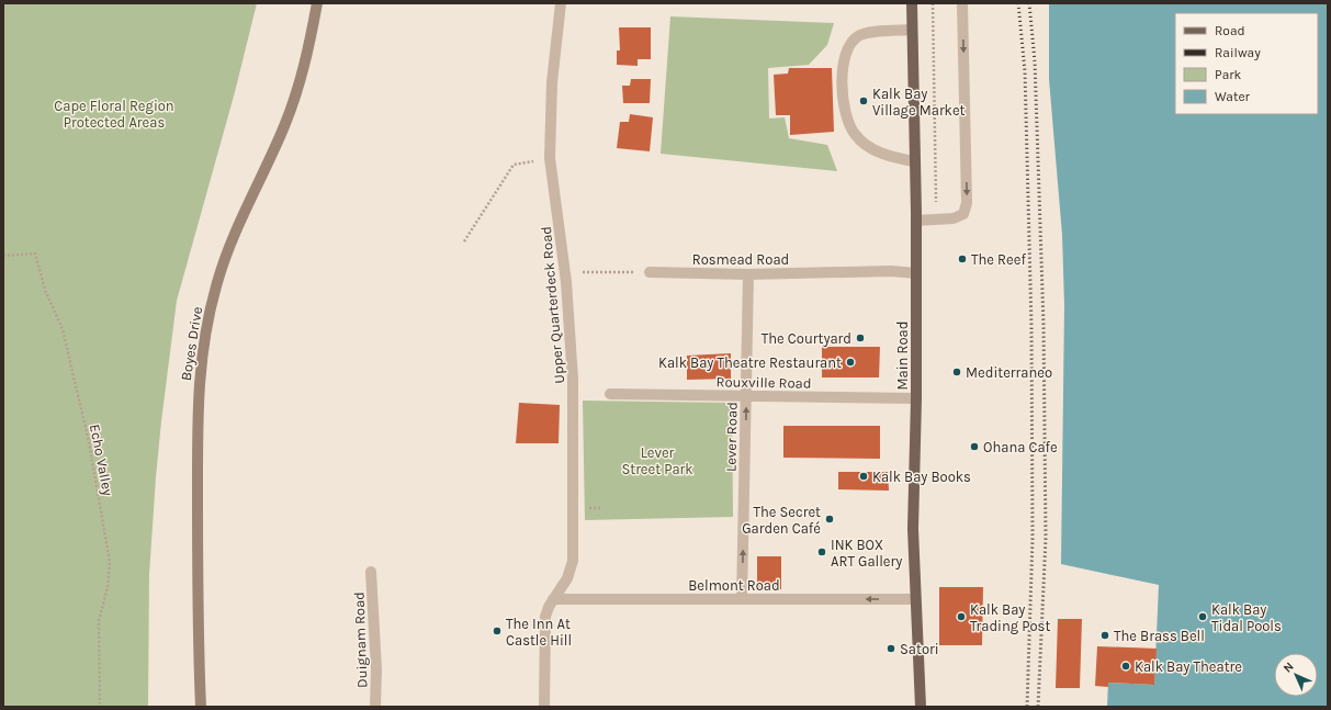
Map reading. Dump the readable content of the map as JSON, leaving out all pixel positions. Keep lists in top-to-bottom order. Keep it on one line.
{"streets":{"main road":["Boyes Drive","Main Road"],"street":["Rosmead Road","Upper Quarterdeck Road","Rouxville Road","Lever Road","Belmont Road","Duignam Road"],"path":["Echo Valley"]},"crossings":[["Rosmead Road","Main Road"],["Rosmead Road","Lever Road"],["Upper Quarterdeck Road","Belmont Road"],["Main Road","Rouxville Road"],["Main Road","Belmont Road"],["Rouxville Road","Lever Road"],["Lever Road","Belmont Road"]],"one_way":["Lever Road","Belmont Road"],"parks":["Cape Floral Region Protected Areas","Lever Street Park"],"places":["Kalk Bay Village Market","The Reef","The Courtyard","Kalk Bay Theatre Restaurant","Mediterraneo","Ohana Cafe","Kalk Bay Books","The Secret Garden Café","INK BOX ART Gallery","Kalk Bay Trading Post","Kalk Bay Tidal Pools","The Inn At Castle Hill","The Brass Bell","Satori","Kalk Bay Theatre"],"legend":["Road","Railway","Park","Water"],"north":"top left"}
